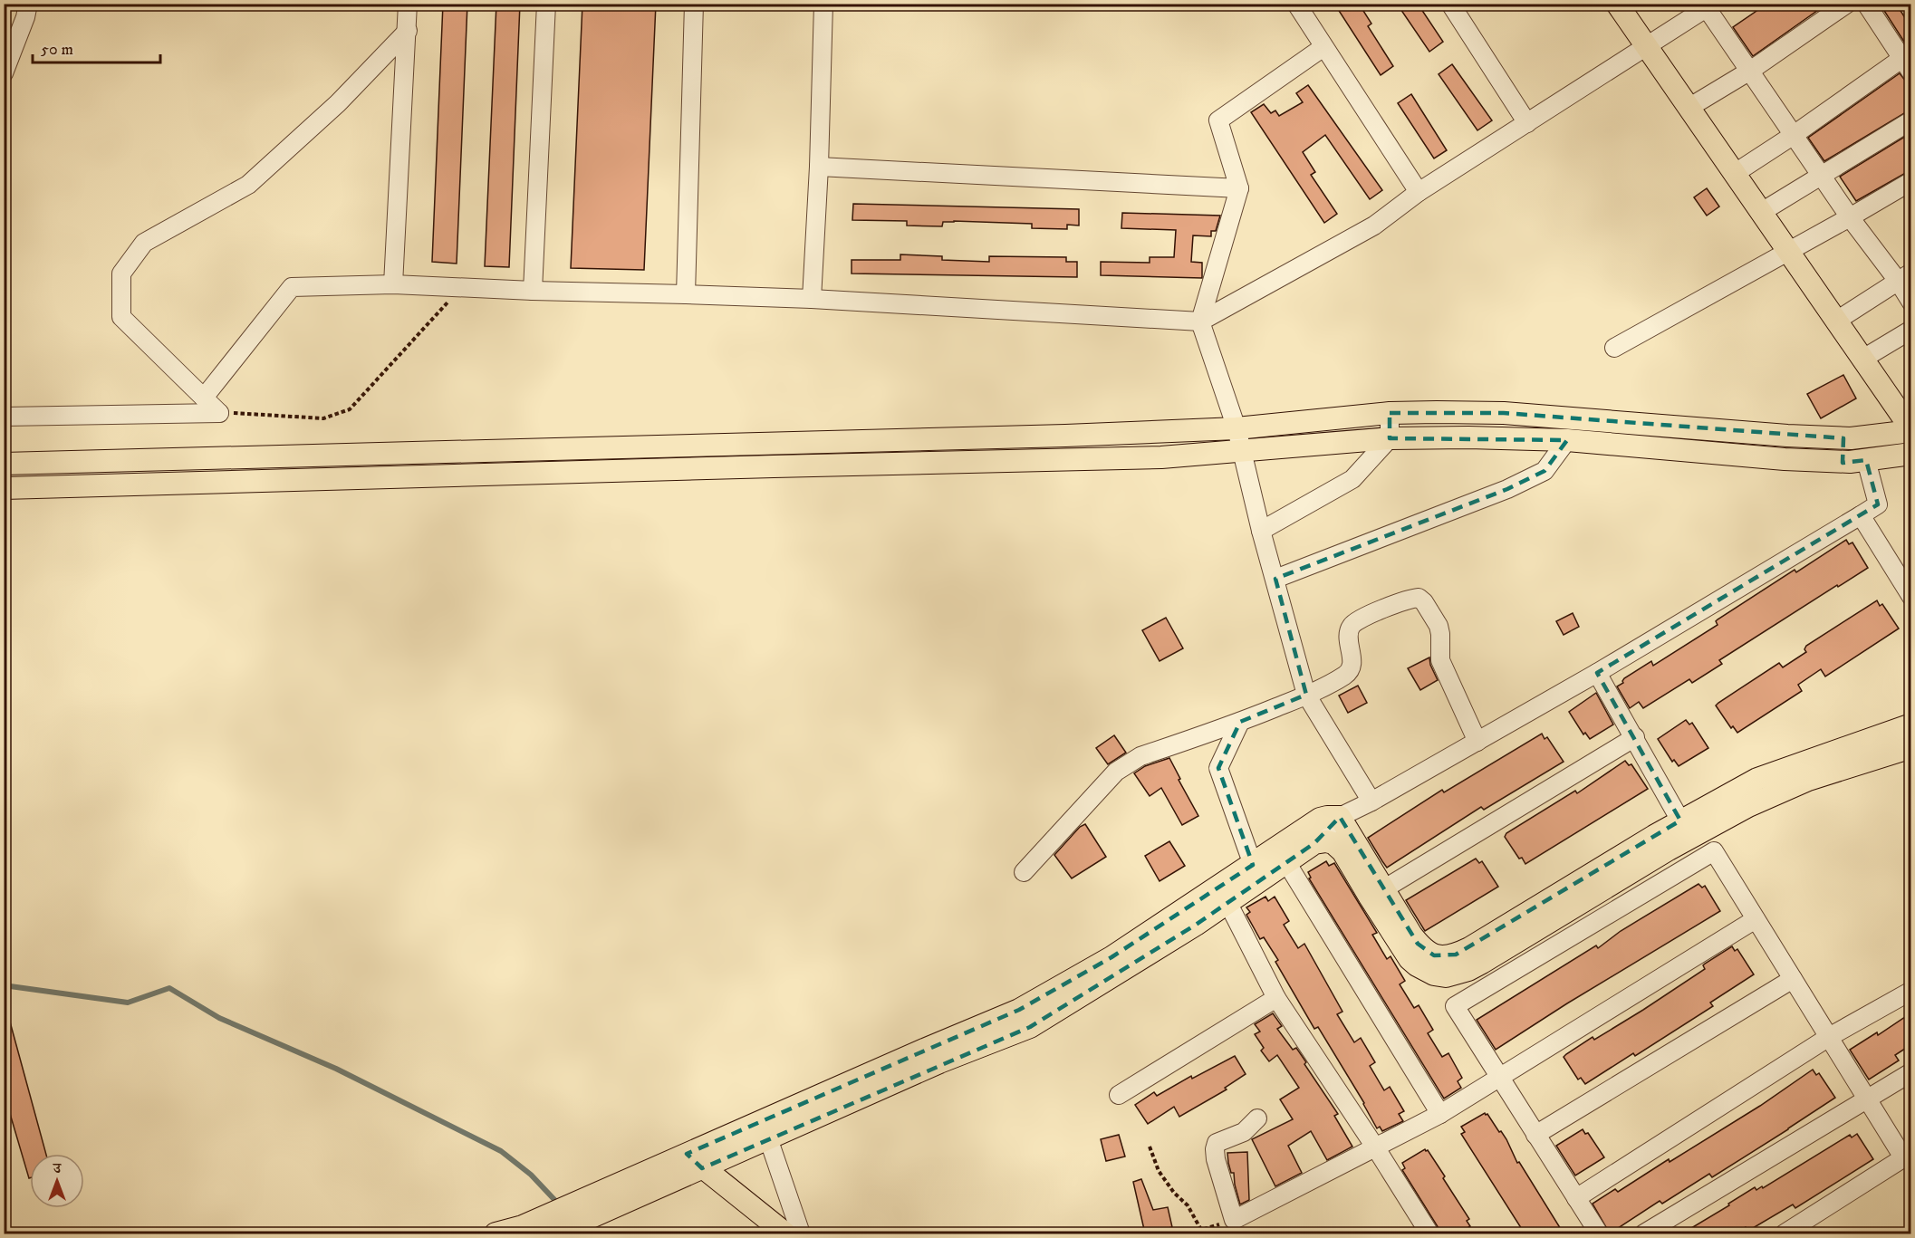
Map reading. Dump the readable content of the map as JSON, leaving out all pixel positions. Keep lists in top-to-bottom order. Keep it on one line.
{"scale_bar":"50 m","north":"top"}
